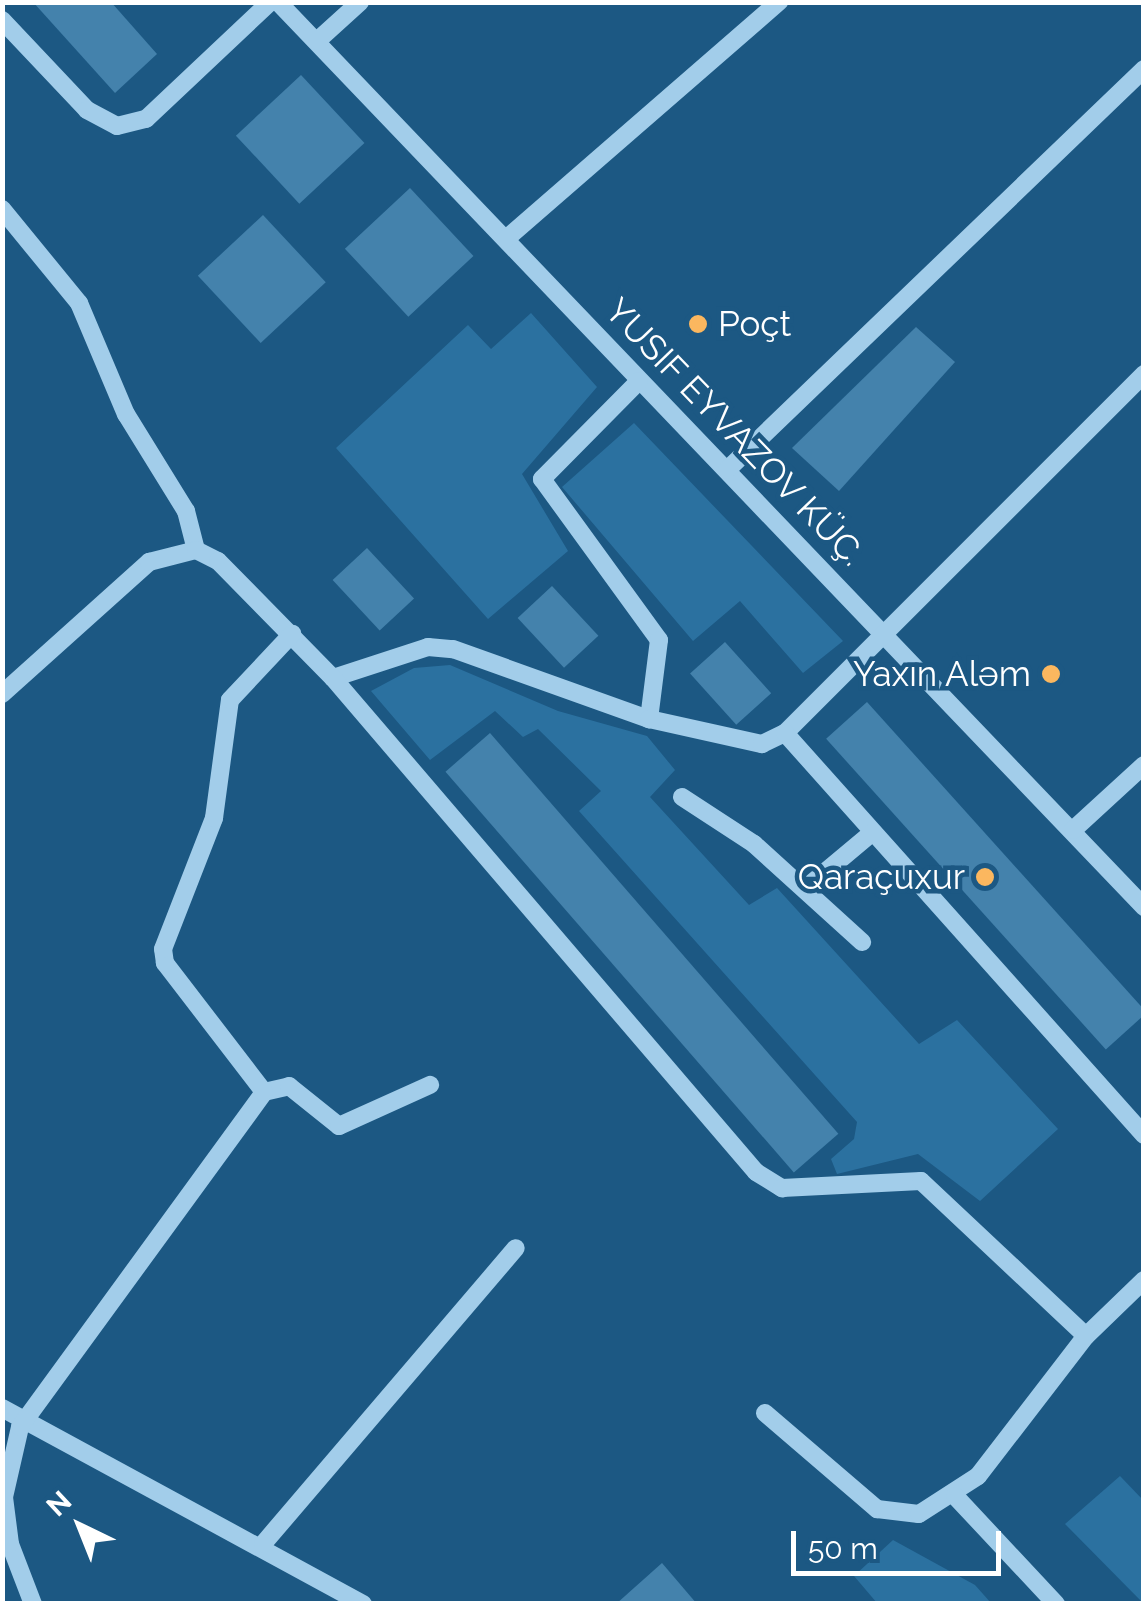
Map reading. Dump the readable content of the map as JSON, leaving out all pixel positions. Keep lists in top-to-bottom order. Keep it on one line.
{"streets":{"street":["YUSIF EYVAZOV KÜÇ."]},"places":["Poçt","Yaxın Aləm","Qaraçuxur"],"scale_bar":"50 m","north":"top left"}
